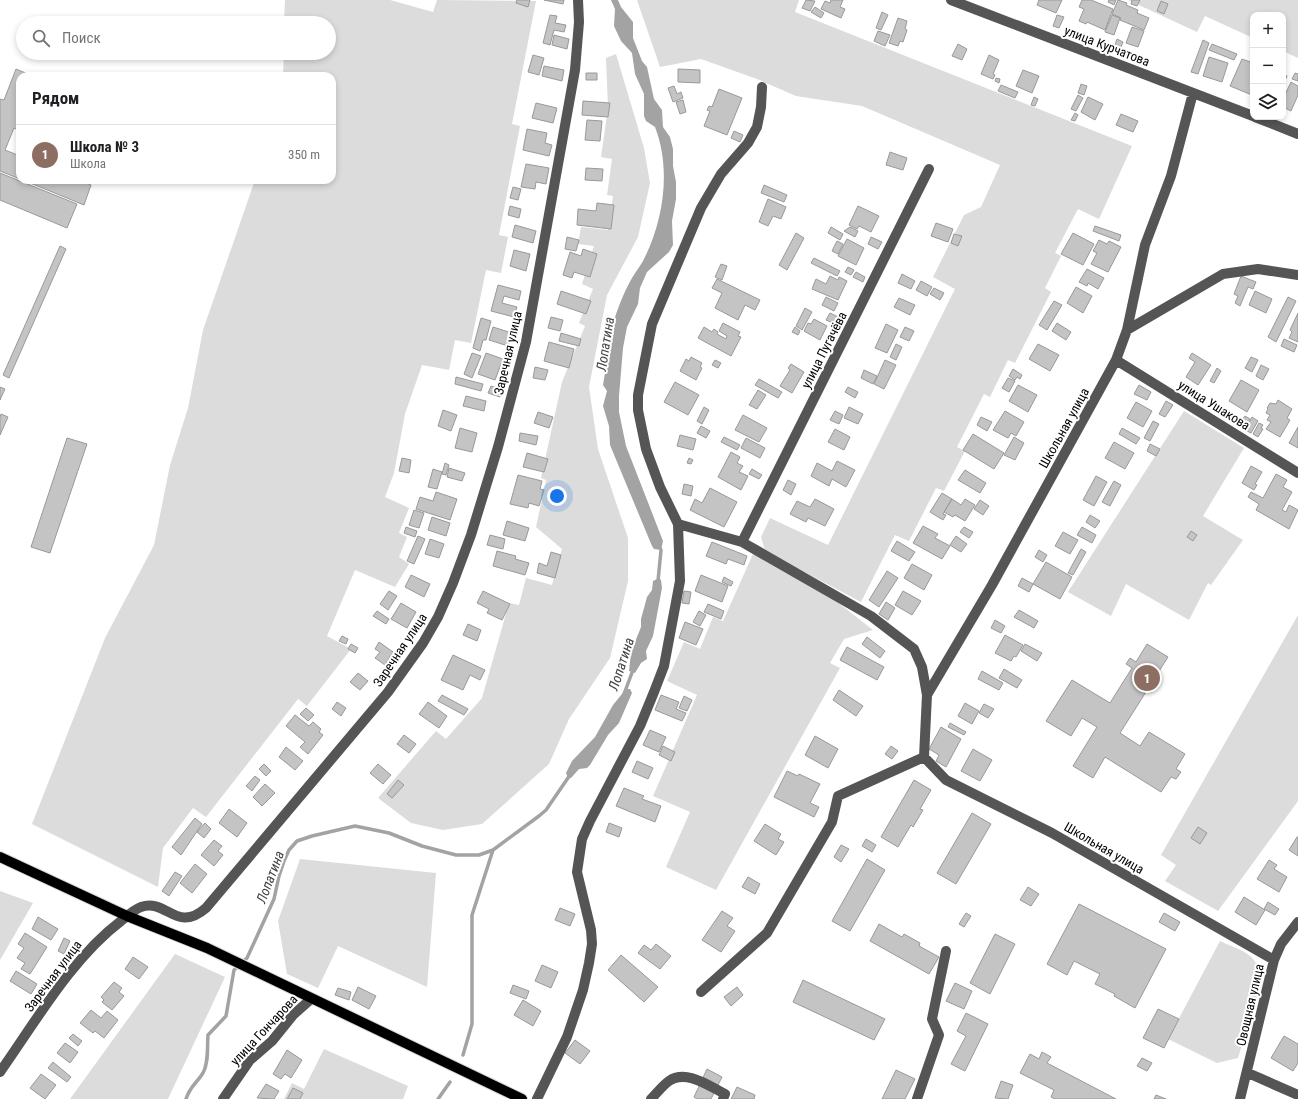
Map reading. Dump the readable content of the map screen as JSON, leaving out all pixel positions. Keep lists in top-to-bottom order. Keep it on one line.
{"streets":{"street":["улица Курчатова","улица Пугачёва","Заречная улица","улица Ушакова","Школьная улица","Овощная улица","улица Гончарова"]},"crossings":[["улица Курчатова","Школьная улица"],["улица Ушакова","Школьная улица"],["Школьная улица","Овощная улица"]],"water":["Лопатина"],"page":{"map_buttons":["+","−"],"search":"Поиск","heading":"Рядом","list":[{"mark":"1","name":"Школа № 3","note":"Школа","value":"350 m"}],"pins":"1"}}
